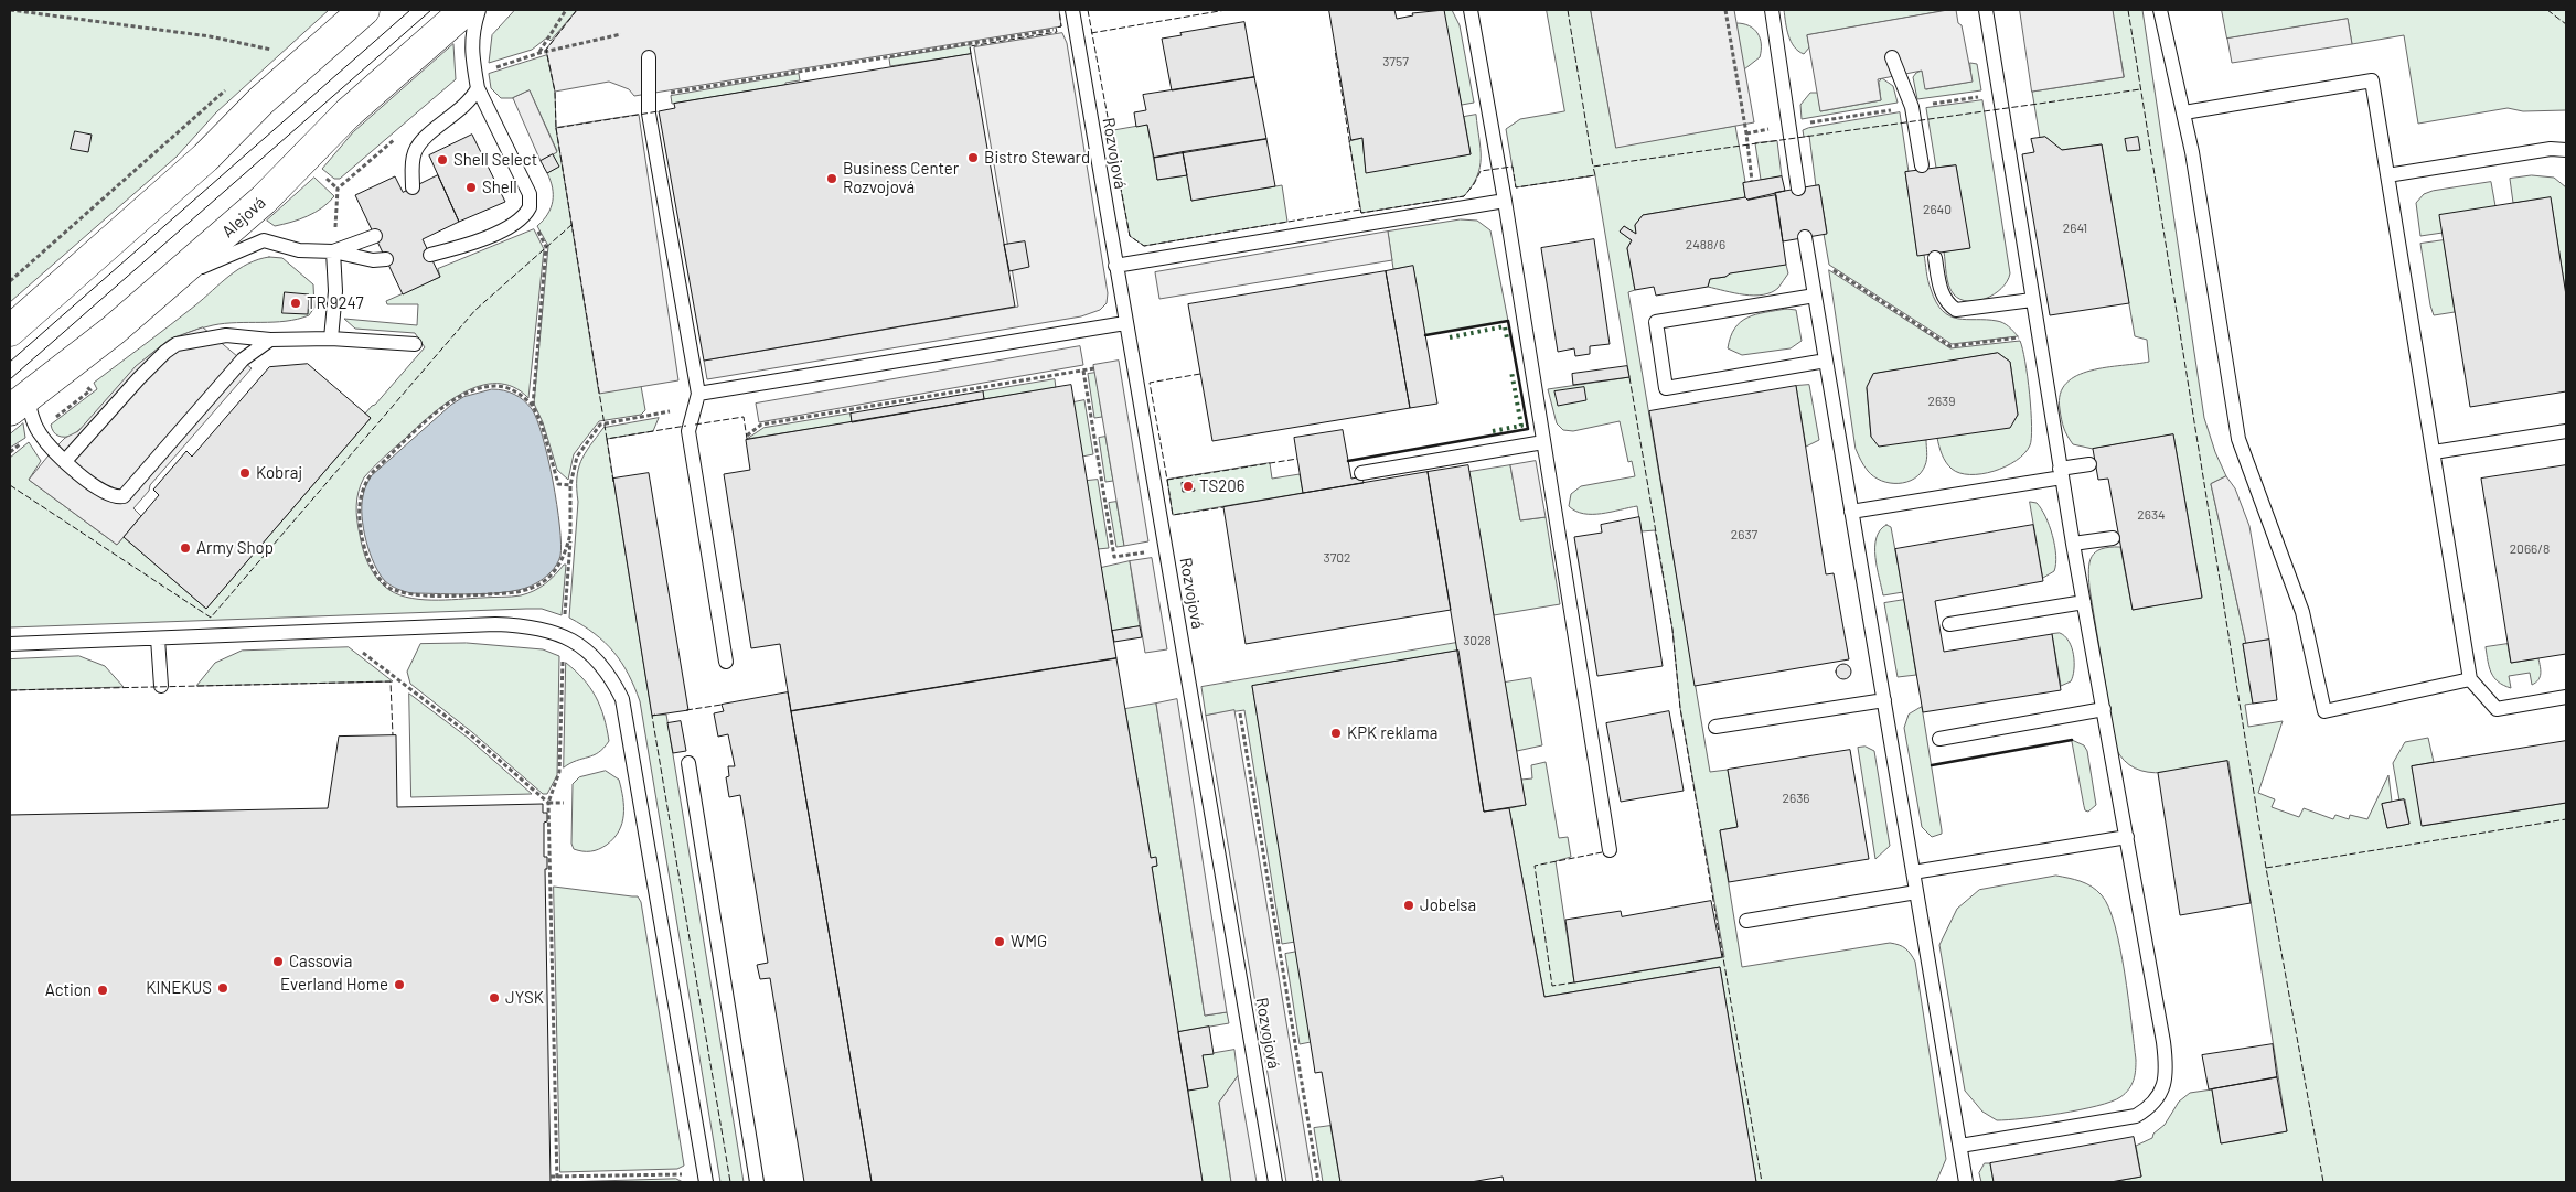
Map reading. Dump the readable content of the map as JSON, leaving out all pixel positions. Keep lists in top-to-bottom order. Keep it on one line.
{"streets":{"street":["Alejová"],"lane":["Rozvojová"]},"places":["Bistro Steward","Shell Select","Business Center Rozvojová","Shell","TR 9247","Kobraj","TS206","Army Shop","KPK reklama","Jobelsa","WMG","Cassovia","Everland Home","KINEKUS","Action","JYSK"],"house_numbers":["3757","2640","2641","2488/6","2639","2634","2637","2066/8","3702","3028","2636"]}
